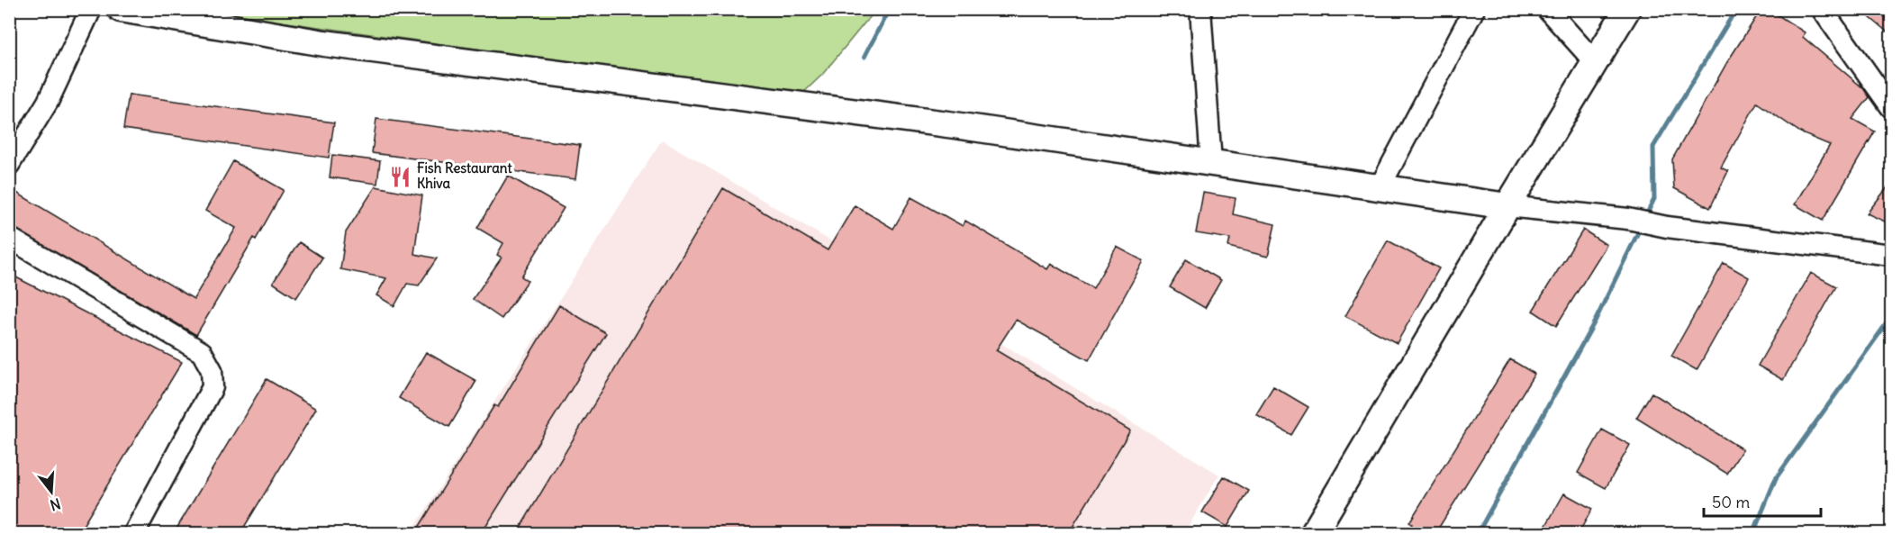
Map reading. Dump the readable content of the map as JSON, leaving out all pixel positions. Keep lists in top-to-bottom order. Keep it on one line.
{"places":{"restaurant":["Fish Restaurant Khiva"]},"scale_bar":"50 m","north":"bottom"}
